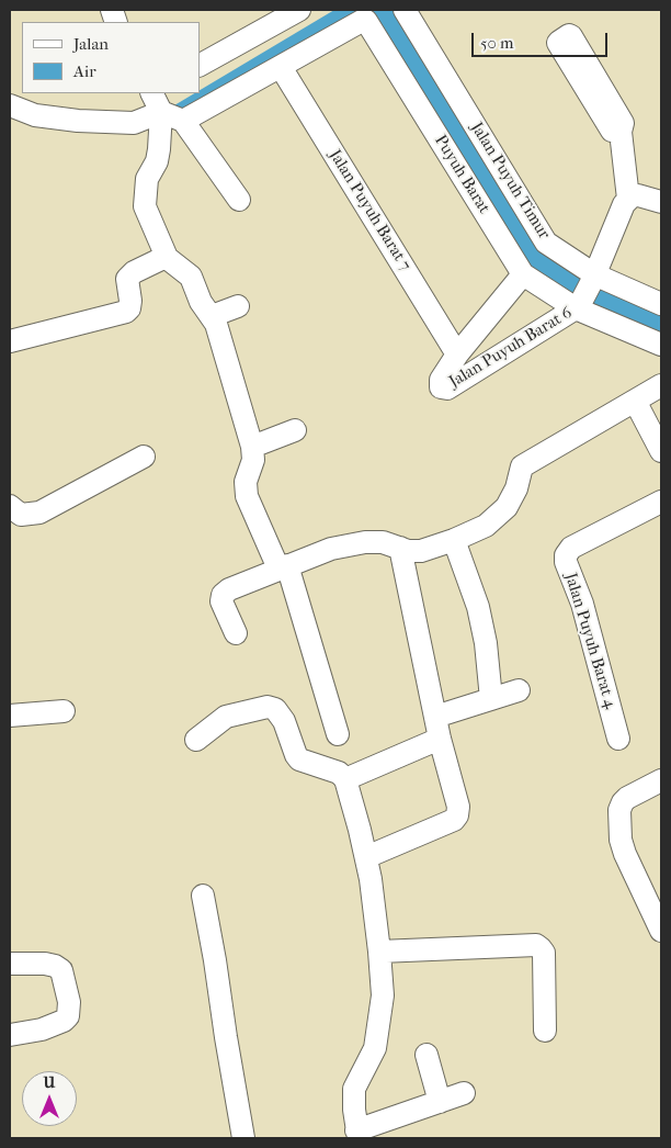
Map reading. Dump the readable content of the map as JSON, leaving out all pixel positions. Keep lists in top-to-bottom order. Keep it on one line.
{"streets":{"street":["Puyuh Barat","Jalan Puyuh Timur","Jalan Puyuh Barat 7","Jalan Puyuh Barat 6","Jalan Puyuh Barat 4"]},"crossings":[["Puyuh Barat","Jalan Puyuh Barat 7"],["Puyuh Barat","Jalan Puyuh Barat 6"],["Jalan Puyuh Barat 7","Jalan Puyuh Barat 6"]],"legend":["Jalan","Air"],"scale_bar":"50 m","north":"top"}
